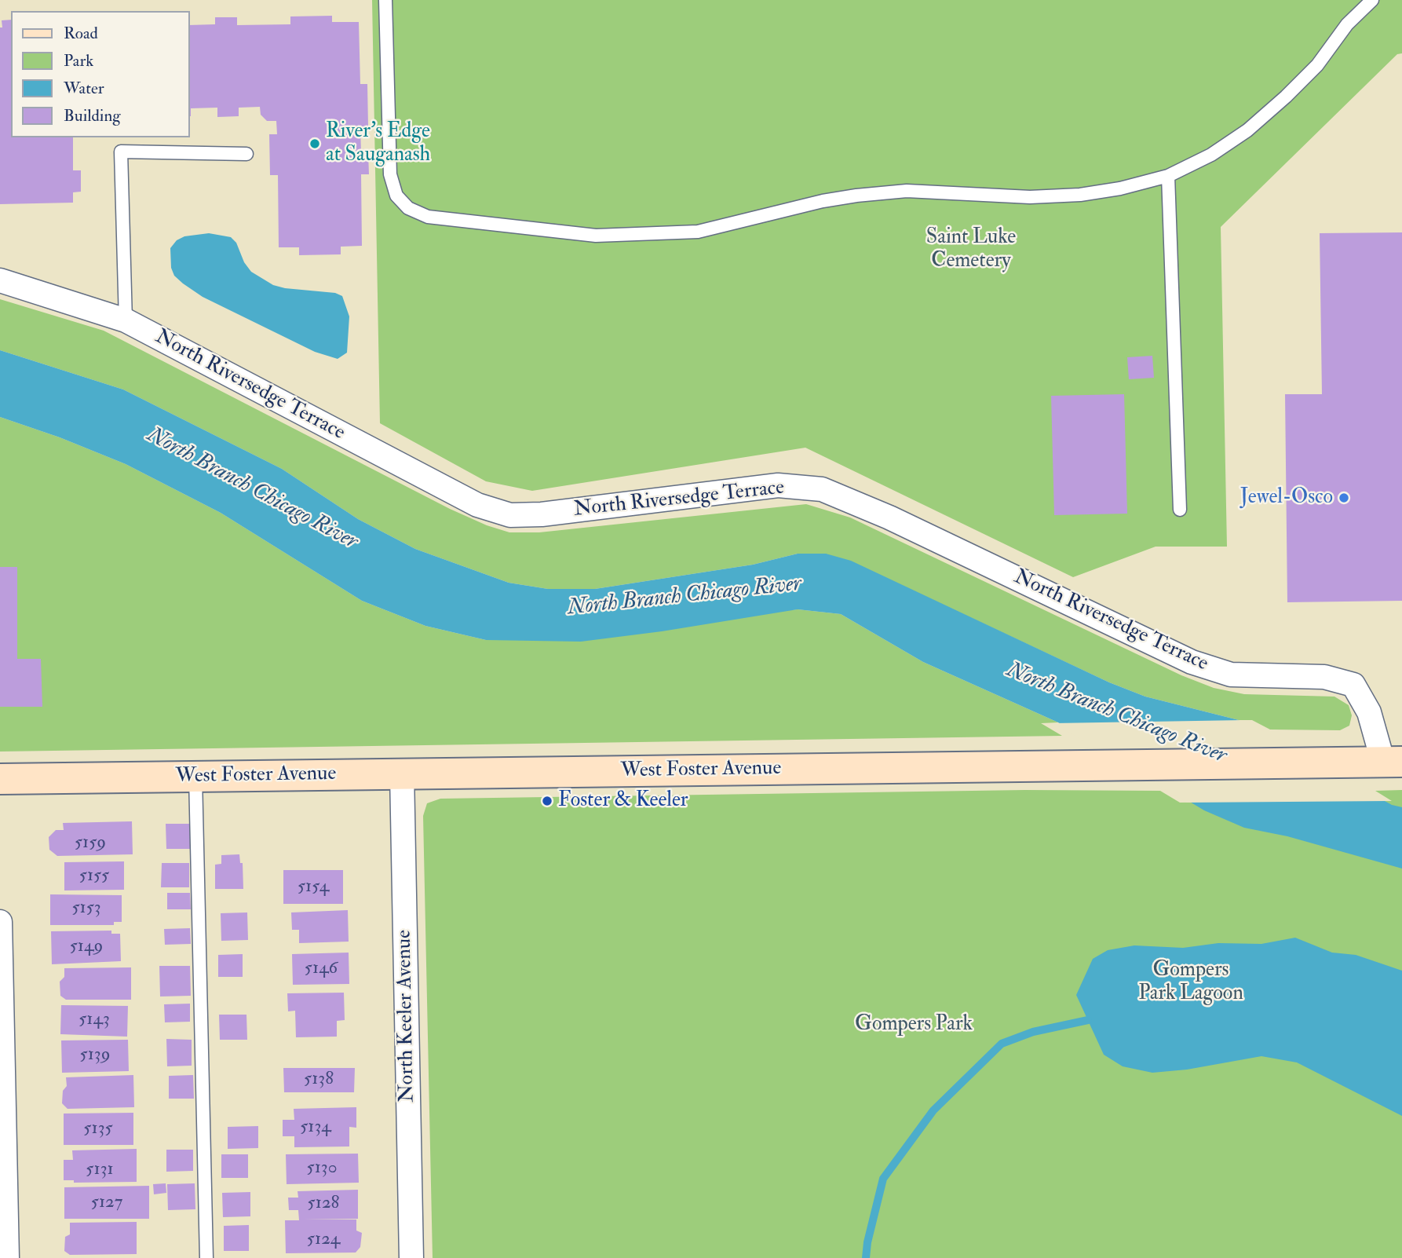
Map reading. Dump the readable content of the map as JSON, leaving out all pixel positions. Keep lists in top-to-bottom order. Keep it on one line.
{"streets":{"main road":["West Foster Avenue"],"street":["North Riversedge Terrace","North Keeler Avenue"]},"crossings":[["North Riversedge Terrace","West Foster Avenue"],["West Foster Avenue","North Keeler Avenue"]],"water":["North Branch Chicago River"],"parks":["Saint Luke Cemetery","Gompers Park Lagoon","Gompers Park"],"places":["River's Edge at Sauganash","Jewel-Osco","Foster & Keeler"],"house_numbers":["5159","5155","5154","5153","5149","5146","5143","5139","5138","5134","5135","5130","5131","5127","5128","5124"],"legend":["Road","Park","Water","Building"]}
